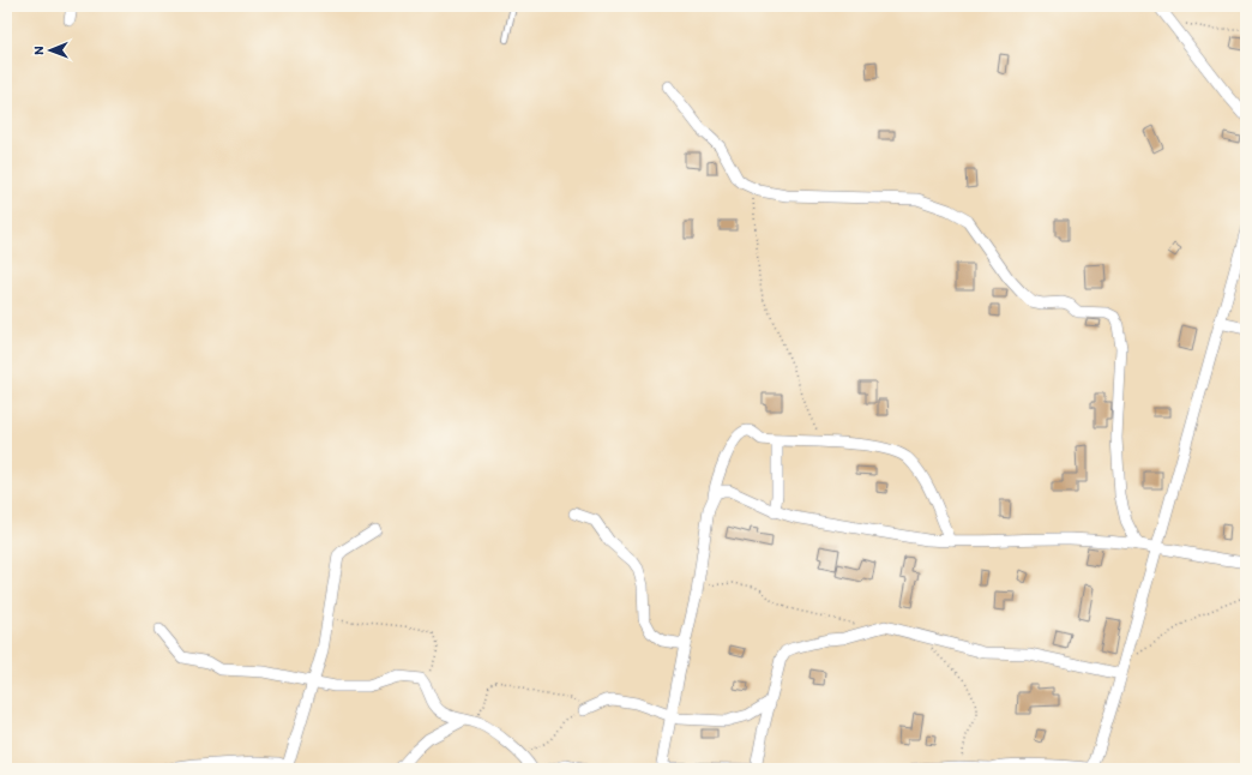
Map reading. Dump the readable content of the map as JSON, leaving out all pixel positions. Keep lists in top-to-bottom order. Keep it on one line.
{"north":"left"}
